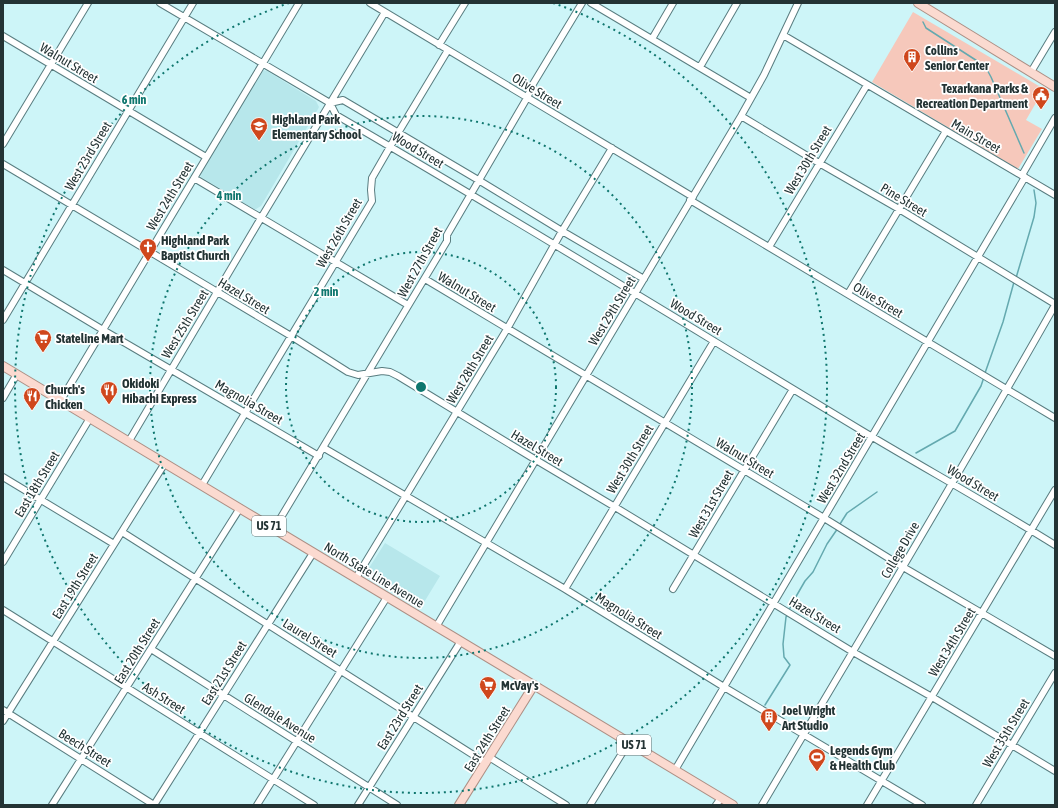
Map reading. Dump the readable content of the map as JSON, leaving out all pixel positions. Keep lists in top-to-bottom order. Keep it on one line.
{"streets":{"main road":["US 71","North State Line Avenue","East 24th Street"],"street":["Walnut Street","Olive Street","Main Street","Wood Street","West 23rd Street","West 30th Street","West 24th Street","Pine Street","West 26th Street","West 27th Street","Hazel Street","West 29th Street","West 25th Street","West 28th Street","Magnolia Street","West 32nd Street","East 18th Street","West 31st Street","College Drive","East 19th Street","Laurel Street","West 34th Street","East 20th Street","East 21st Street","Ash Street","East 23rd Street","Glendale Avenue","West 35th Street","Beech Street"]},"crossings":[["Walnut Street","West 23rd Street"],["Walnut Street","West 30th Street"],["Walnut Street","West 24th Street"],["Walnut Street","West 27th Street"],["Walnut Street","West 29th Street"],["Walnut Street","West 28th Street"],["Walnut Street","West 32nd Street"],["Walnut Street","West 31st Street"],["Walnut Street","College Drive"],["Walnut Street","West 34th Street"],["Olive Street","West 30th Street"],["Olive Street","West 26th Street"],["Olive Street","West 27th Street"],["Olive Street","West 29th Street"],["Olive Street","West 25th Street"],["Olive Street","West 28th Street"],["Olive Street","West 32nd Street"],["Olive Street","College Drive"],["Main Street","West 30th Street"],["Main Street","West 29th Street"],["Main Street","West 32nd Street"],["Wood Street","West 23rd Street"],["Wood Street","West 30th Street"],["Wood Street","West 24th Street"],["Wood Street","West 26th Street"],["Wood Street","West 27th Street"],["Wood Street","West 29th Street"],["Wood Street","West 25th Street"],["Wood Street","West 28th Street"],["Wood Street","West 32nd Street"],["Wood Street","West 31st Street"],["Wood Street","College Drive"],["Wood Street","West 34th Street"],["West 23rd Street","Hazel Street"],["West 23rd Street","Magnolia Street"],["West 30th Street","Pine Street"],["West 30th Street","Hazel Street"],["West 30th Street","Magnolia Street"],["West 24th Street","Hazel Street"],["West 24th Street","Magnolia Street"],["West 24th Street","North State Line Avenue"],["Pine Street","West 29th Street"],["Pine Street","West 32nd Street"],["Pine Street","College Drive"],["West 26th Street","Hazel Street"],["West 26th Street","Magnolia Street"],["West 26th Street","North State Line Avenue"],["West 27th Street","Hazel Street"],["West 27th Street","Magnolia Street"],["West 27th Street","North State Line Avenue"],["Hazel Street","West 29th Street"],["Hazel Street","West 25th Street"],["Hazel Street","West 28th Street"],["Hazel Street","West 32nd Street"],["Hazel Street","West 31st Street"],["Hazel Street","College Drive"],["Hazel Street","West 34th Street"],["Hazel Street","West 35th Street"],["West 29th Street","Magnolia Street"],["West 29th Street","North State Line Avenue"],["West 25th Street","Magnolia Street"],["West 25th Street","North State Line Avenue"],["West 28th Street","Magnolia Street"],["West 28th Street","North State Line Avenue"],["Magnolia Street","West 32nd Street"],["Magnolia Street","College Drive"],["Magnolia Street","West 34th Street"],["West 32nd Street","North State Line Avenue"],["East 18th Street","North State Line Avenue"],["North State Line Avenue","East 19th Street"],["North State Line Avenue","East 20th Street"],["North State Line Avenue","East 21st Street"],["North State Line Avenue","East 23rd Street"],["North State Line Avenue","East 24th Street"],["East 19th Street","Laurel Street"],["East 19th Street","Ash Street"],["East 19th Street","Beech Street"],["Laurel Street","East 20th Street"],["Laurel Street","East 21st Street"],["Laurel Street","East 23rd Street"],["Laurel Street","East 24th Street"],["East 20th Street","Ash Street"],["East 20th Street","Glendale Avenue"],["East 20th Street","Beech Street"],["East 21st Street","Ash Street"],["East 21st Street","Glendale Avenue"],["East 21st Street","Beech Street"],["East 23rd Street","Glendale Avenue"]],"places":{"building":["Collins Senior Center","Joel Wright Art Studio"],"public building":["Texarkana Parks & Recreation Department"],"school or university":["Highland Park Elementary School"],"church":["Highland Park Baptist Church"],"supermarket":["Stateline Mart","McVay's"],"restaurant":["Okidoki Hibachi Express","Church's Chicken"],"sports":["Legends Gym & Health Club"]},"rings":["6 min","4 min","2 min"]}
